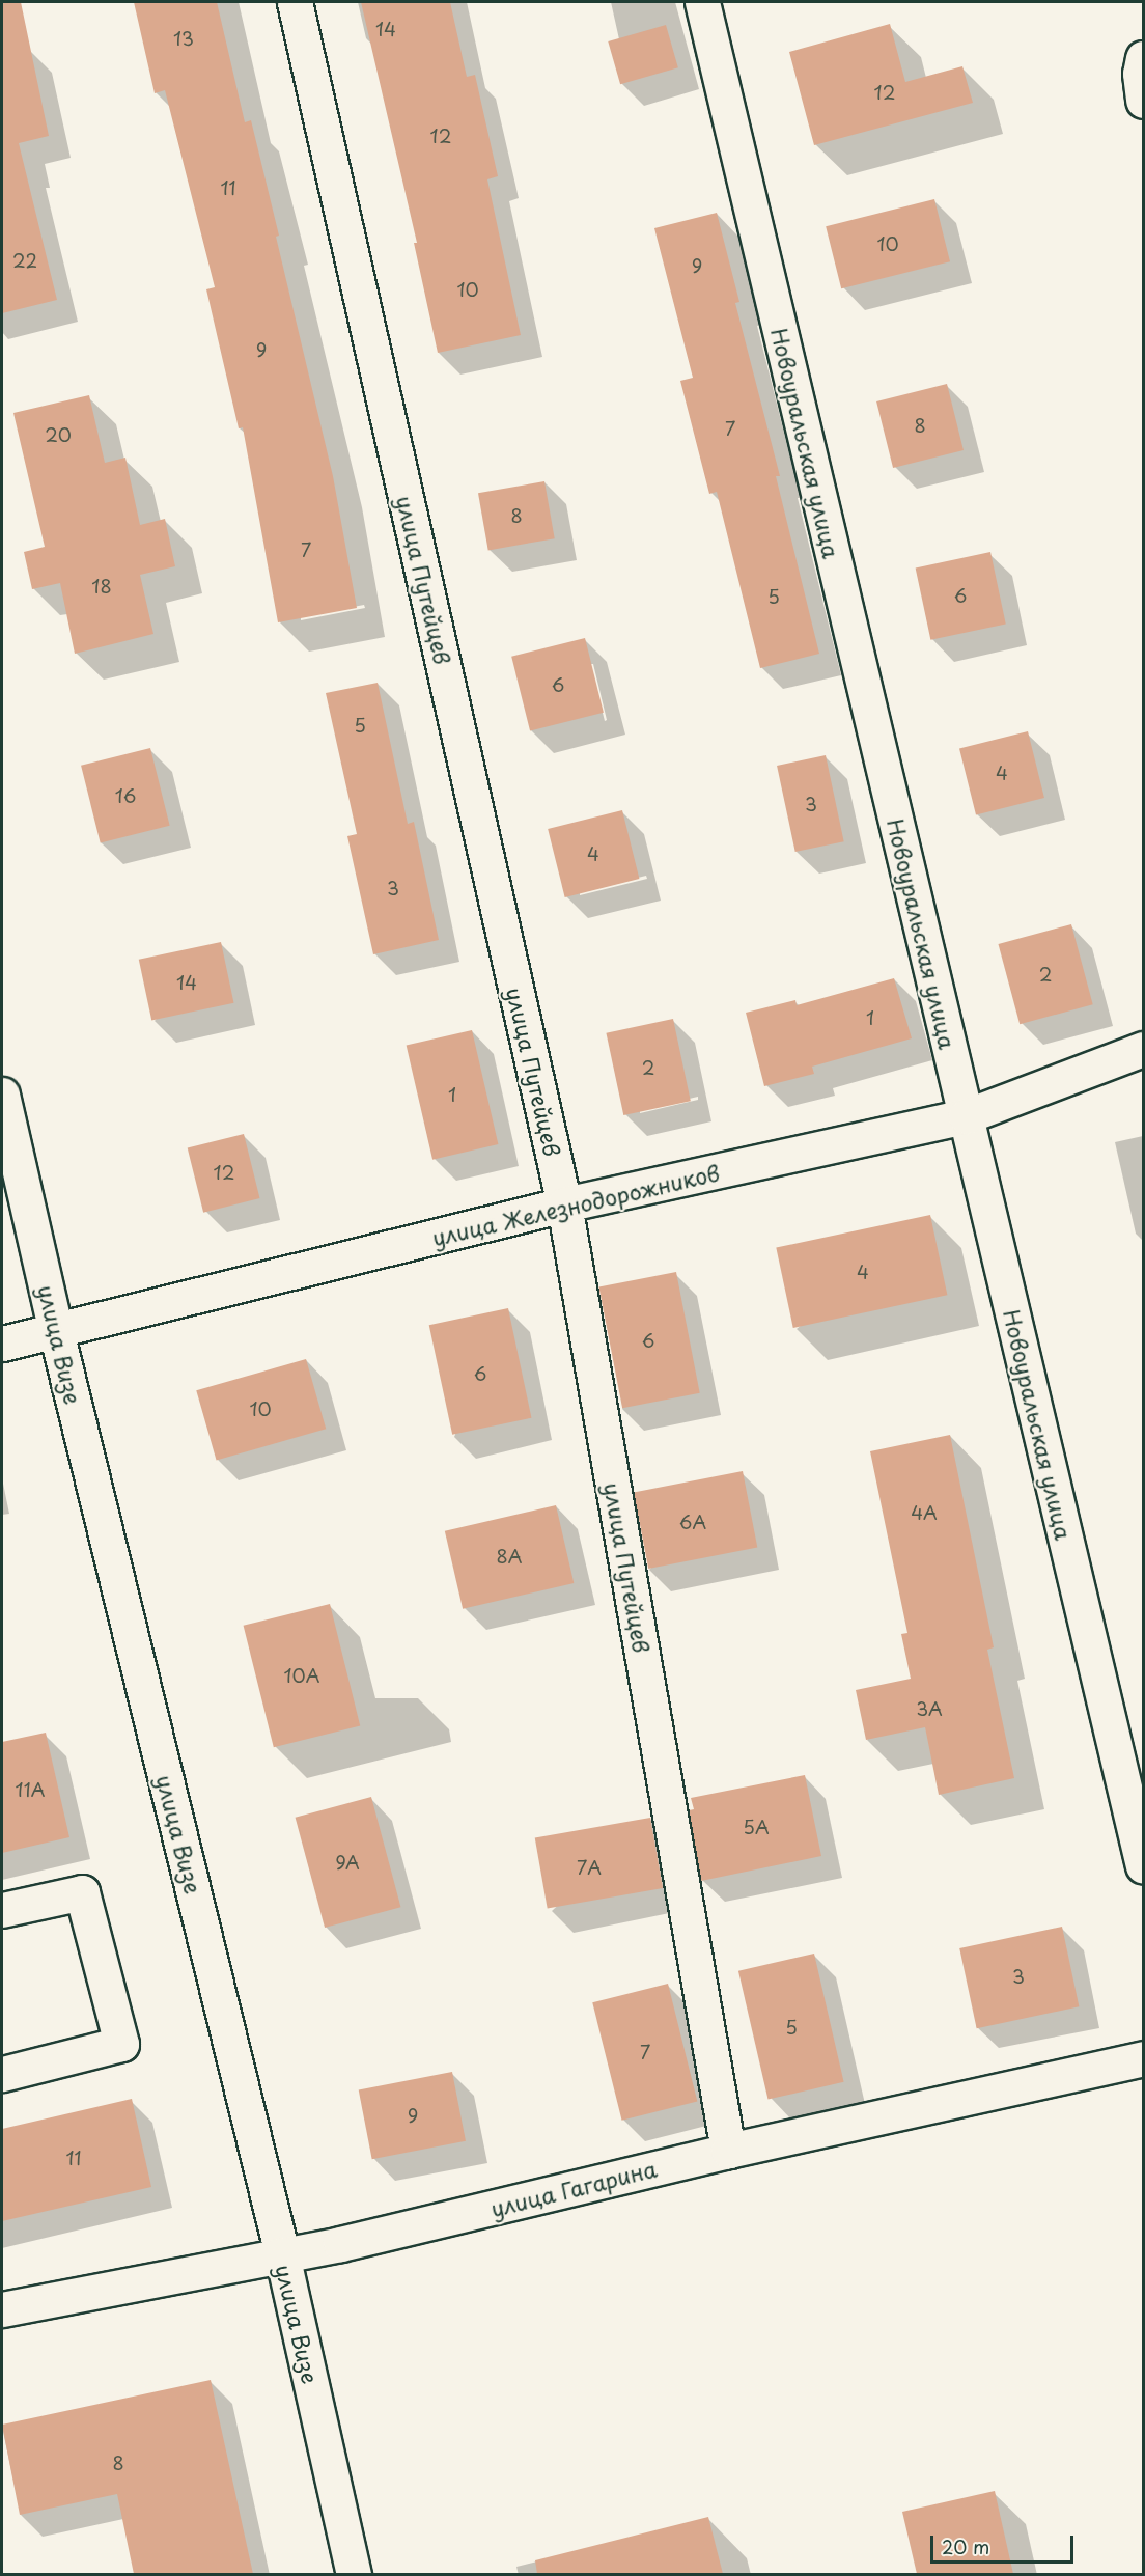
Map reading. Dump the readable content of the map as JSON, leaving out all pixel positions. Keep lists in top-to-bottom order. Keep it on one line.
{"streets":{"street":["Новоуральская улица","улица Путейцев","улица Железнодорожников","улица Визе","улица Гагарина"]},"crossings":[["Новоуральская улица","улица Железнодорожников"],["улица Путейцев","улица Железнодорожников"],["улица Путейцев","улица Гагарина"],["улица Железнодорожников","улица Визе"],["улица Визе","улица Гагарина"]],"house_numbers":["14","13","12","12","11","10","22","9","10","9","8","7","20","8","7","18","6","5","6","5","4","16","3","4","3","2","14","1","2","1","12","4","6","6","10","4А","6А","8А","10А","3А","11А","5А","9А","7А","3","5","7","9","11","8"],"scale_bar":"20 m"}
